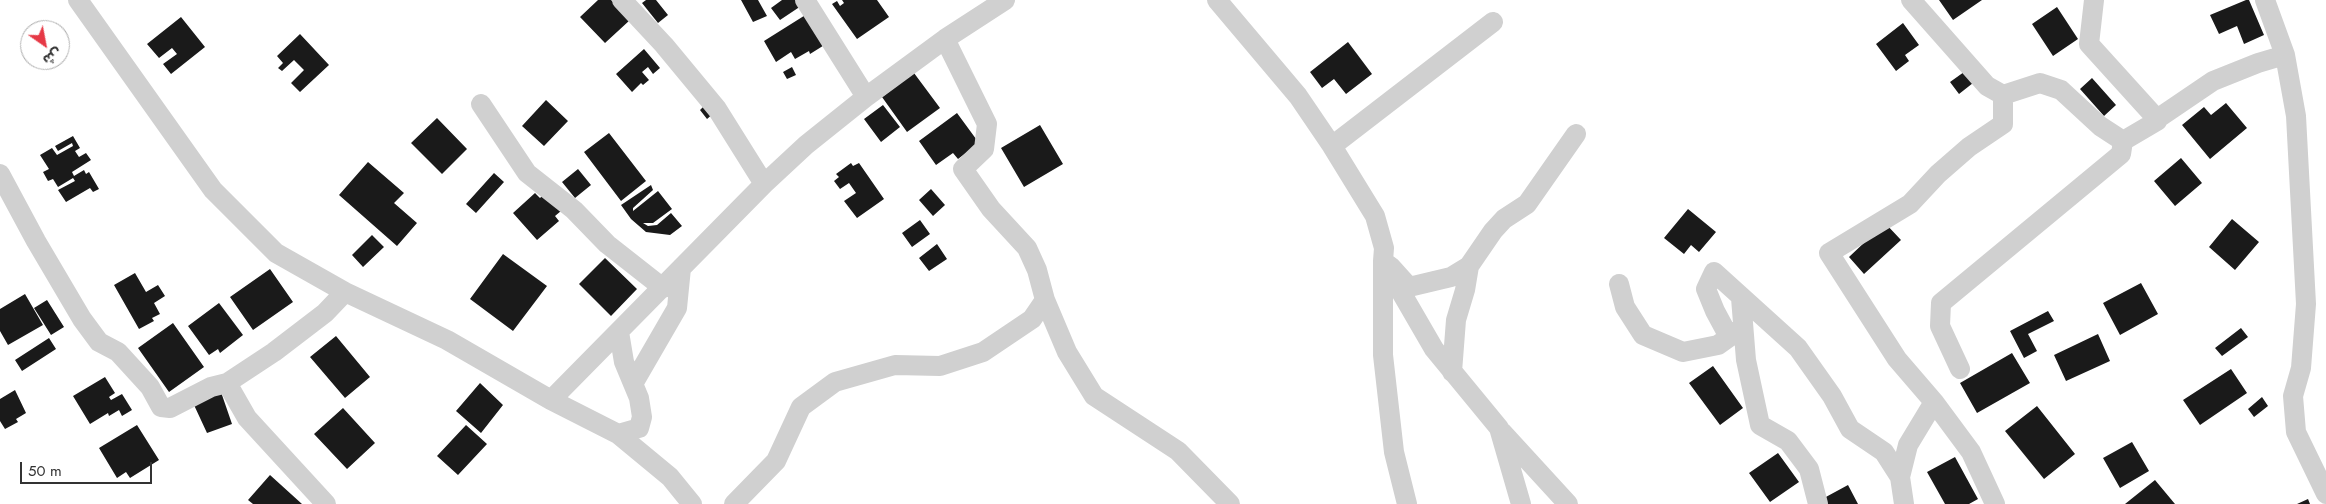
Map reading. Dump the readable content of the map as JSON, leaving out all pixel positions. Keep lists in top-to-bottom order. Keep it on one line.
{"scale_bar":"50 m","north":"bottom right"}
